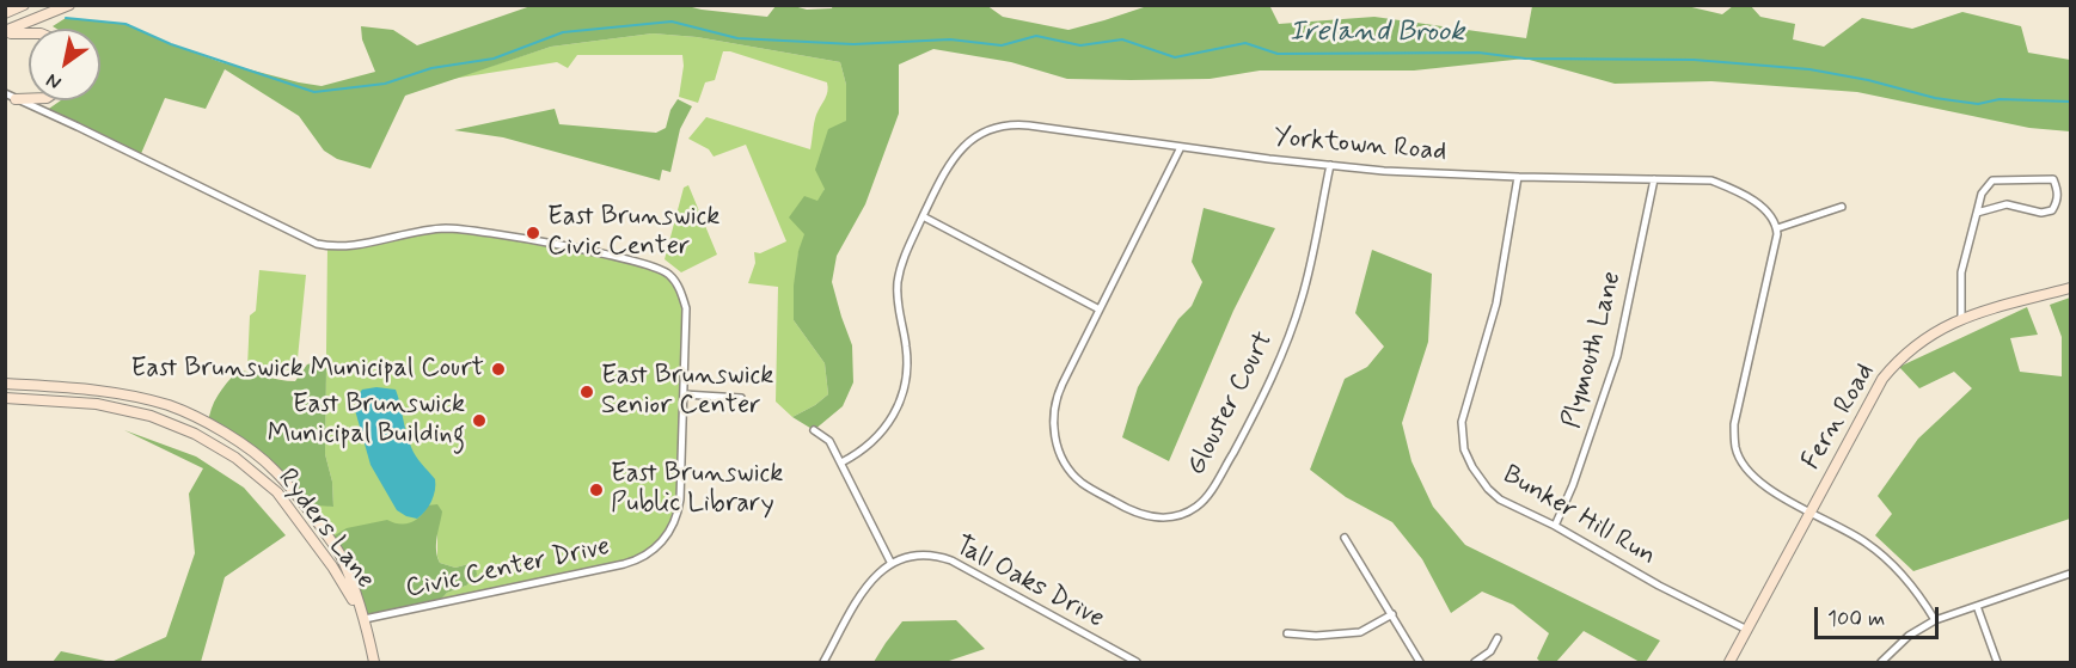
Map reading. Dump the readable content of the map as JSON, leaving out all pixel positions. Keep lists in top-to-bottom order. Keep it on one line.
{"streets":{"main road":["Fern Road","Ryders Lane"],"street":["Yorktown Road","Plymouth Lane","Glouster Court","Bunker Hill Run","Civic Center Drive","Tall Oaks Drive"]},"crossings":[["Yorktown Road","Plymouth Lane"],["Yorktown Road","Glouster Court"],["Yorktown Road","Bunker Hill Run"],["Plymouth Lane","Bunker Hill Run"],["Fern Road","Bunker Hill Run"],["Ryders Lane","Civic Center Drive"]],"water":["Ireland Brook"],"places":["East Brunswick Civic Center","East Brunswick Municipal Court","East Brunswick Senior Center","East Brunswick Municipal Building","East Brunswick Public Library"],"scale_bar":"100 m","north":"bottom left"}
